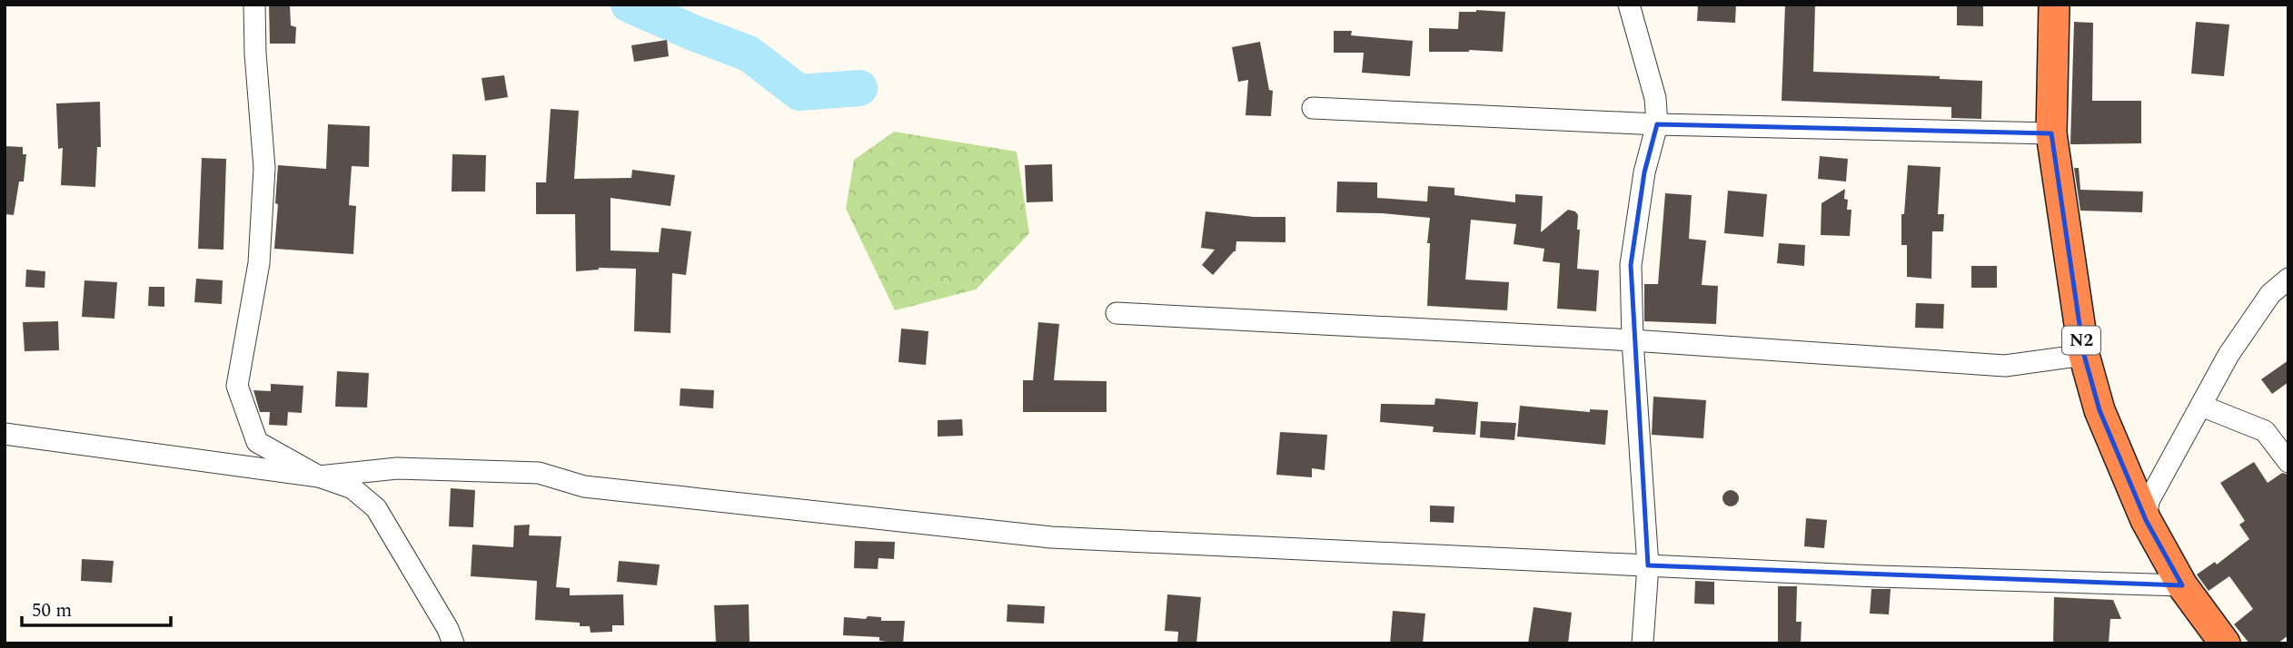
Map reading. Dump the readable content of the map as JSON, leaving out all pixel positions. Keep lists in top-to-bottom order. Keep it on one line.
{"streets":{"highway":["N2"]},"scale_bar":"50 m"}
